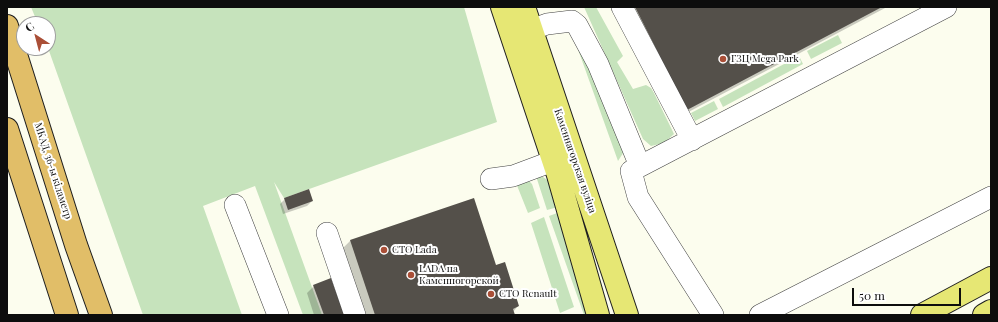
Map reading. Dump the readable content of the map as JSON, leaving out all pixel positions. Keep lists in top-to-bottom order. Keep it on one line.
{"streets":{"highway":["МКАД, 36-ы кіламетр"],"main road":["Каменнагорская вуліца"]},"places":["ГЗЦ Mega Park","СТО Lada","LADA на Каменногорской","СТО Renault"],"scale_bar":"50 m","north":"top left"}
